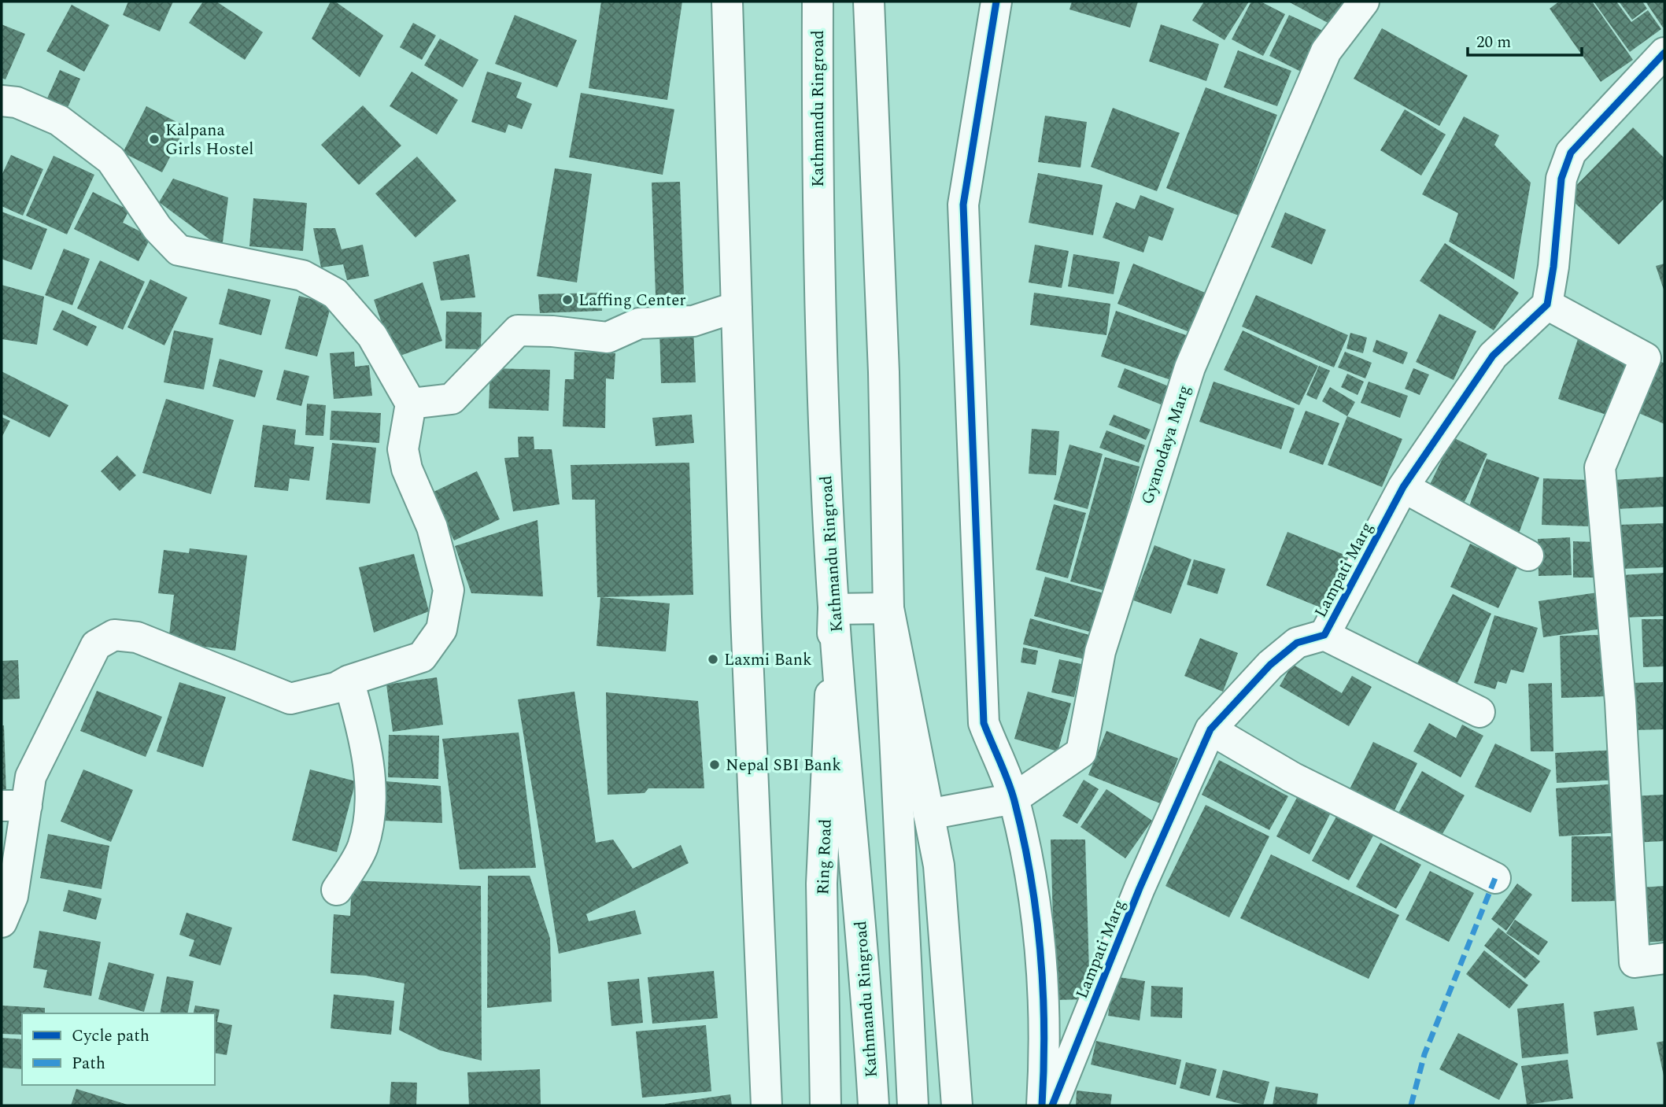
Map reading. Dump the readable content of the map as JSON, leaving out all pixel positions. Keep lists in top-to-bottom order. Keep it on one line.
{"streets":{"main road":["Kathmandu Ringroad","Gyanodaya Marg","Lampati Marg","Ring Road"]},"crossings":[["Kathmandu Ringroad","Ring Road"]],"places":["Kalpana Girls Hostel","Laffing Center","Laxmi Bank","Nepal SBI Bank"],"legend":["Cycle path","Path"],"scale_bar":"20 m"}
